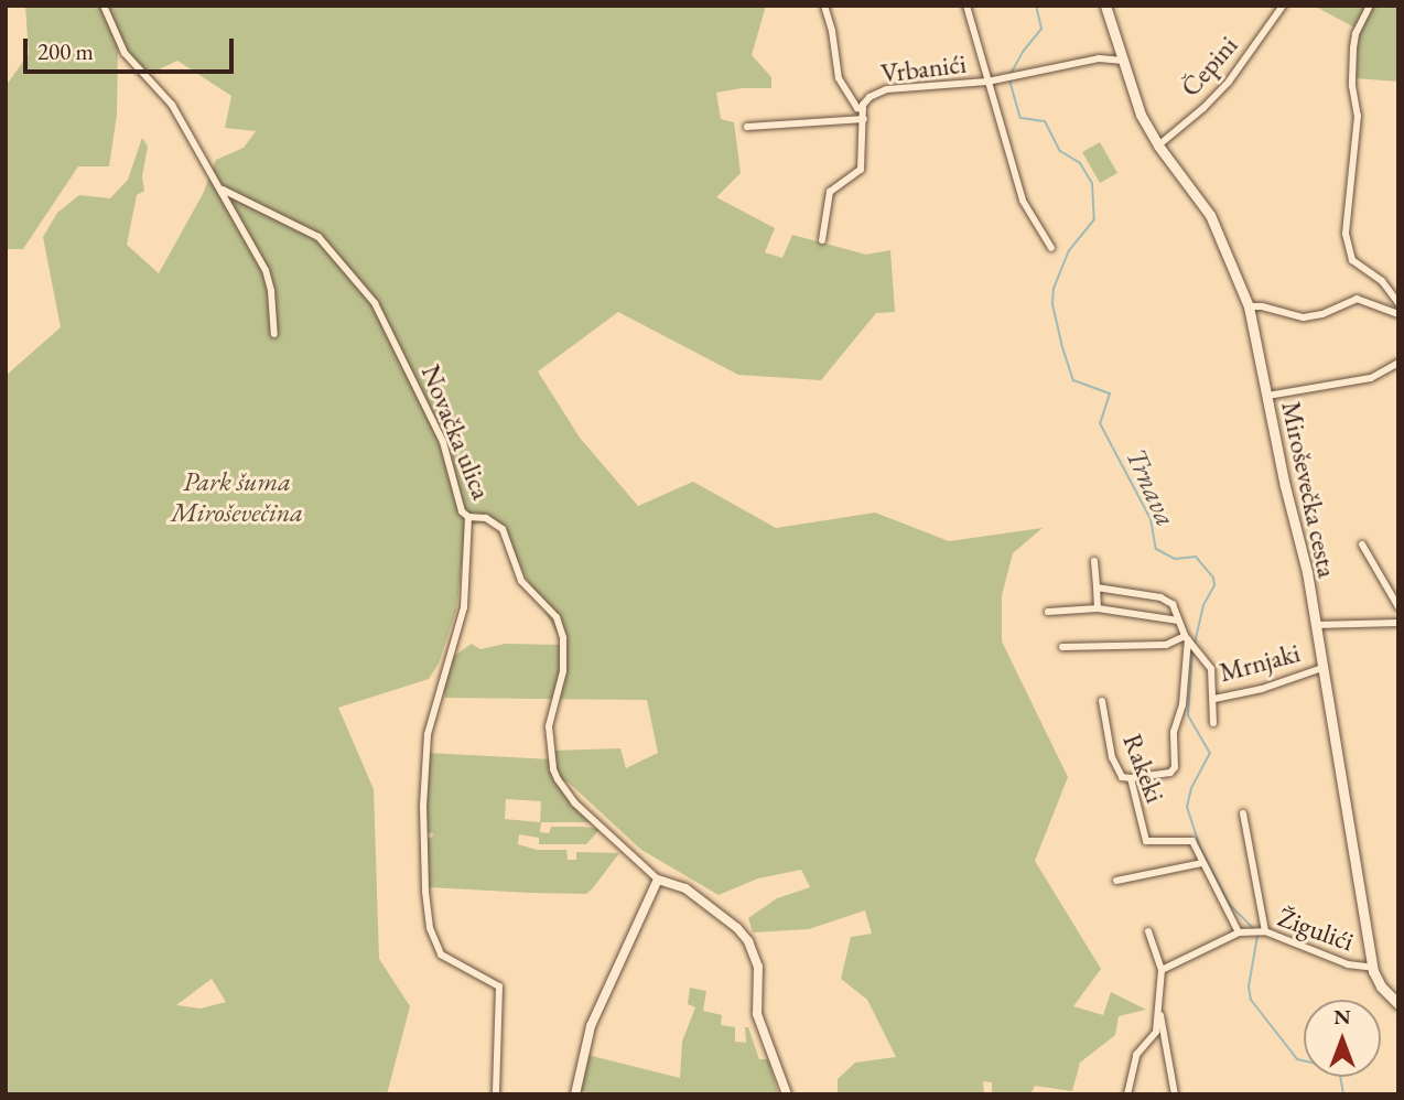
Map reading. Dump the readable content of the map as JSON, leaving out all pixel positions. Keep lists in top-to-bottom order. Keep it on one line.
{"streets":{"main road":["Miroševečka cesta"],"street":["Čepini","Vrbanići","Novačka ulica","Mrnjaki","Rakeki","Žigulići"]},"crossings":[["Čepini","Miroševečka cesta"],["Vrbanići","Miroševečka cesta"],["Miroševečka cesta","Mrnjaki"],["Miroševečka cesta","Žigulići"],["Rakeki","Žigulići"]],"water":["Trnava"],"parks":["Park šuma Miroševečina"],"scale_bar":"200 m","north":"top"}
